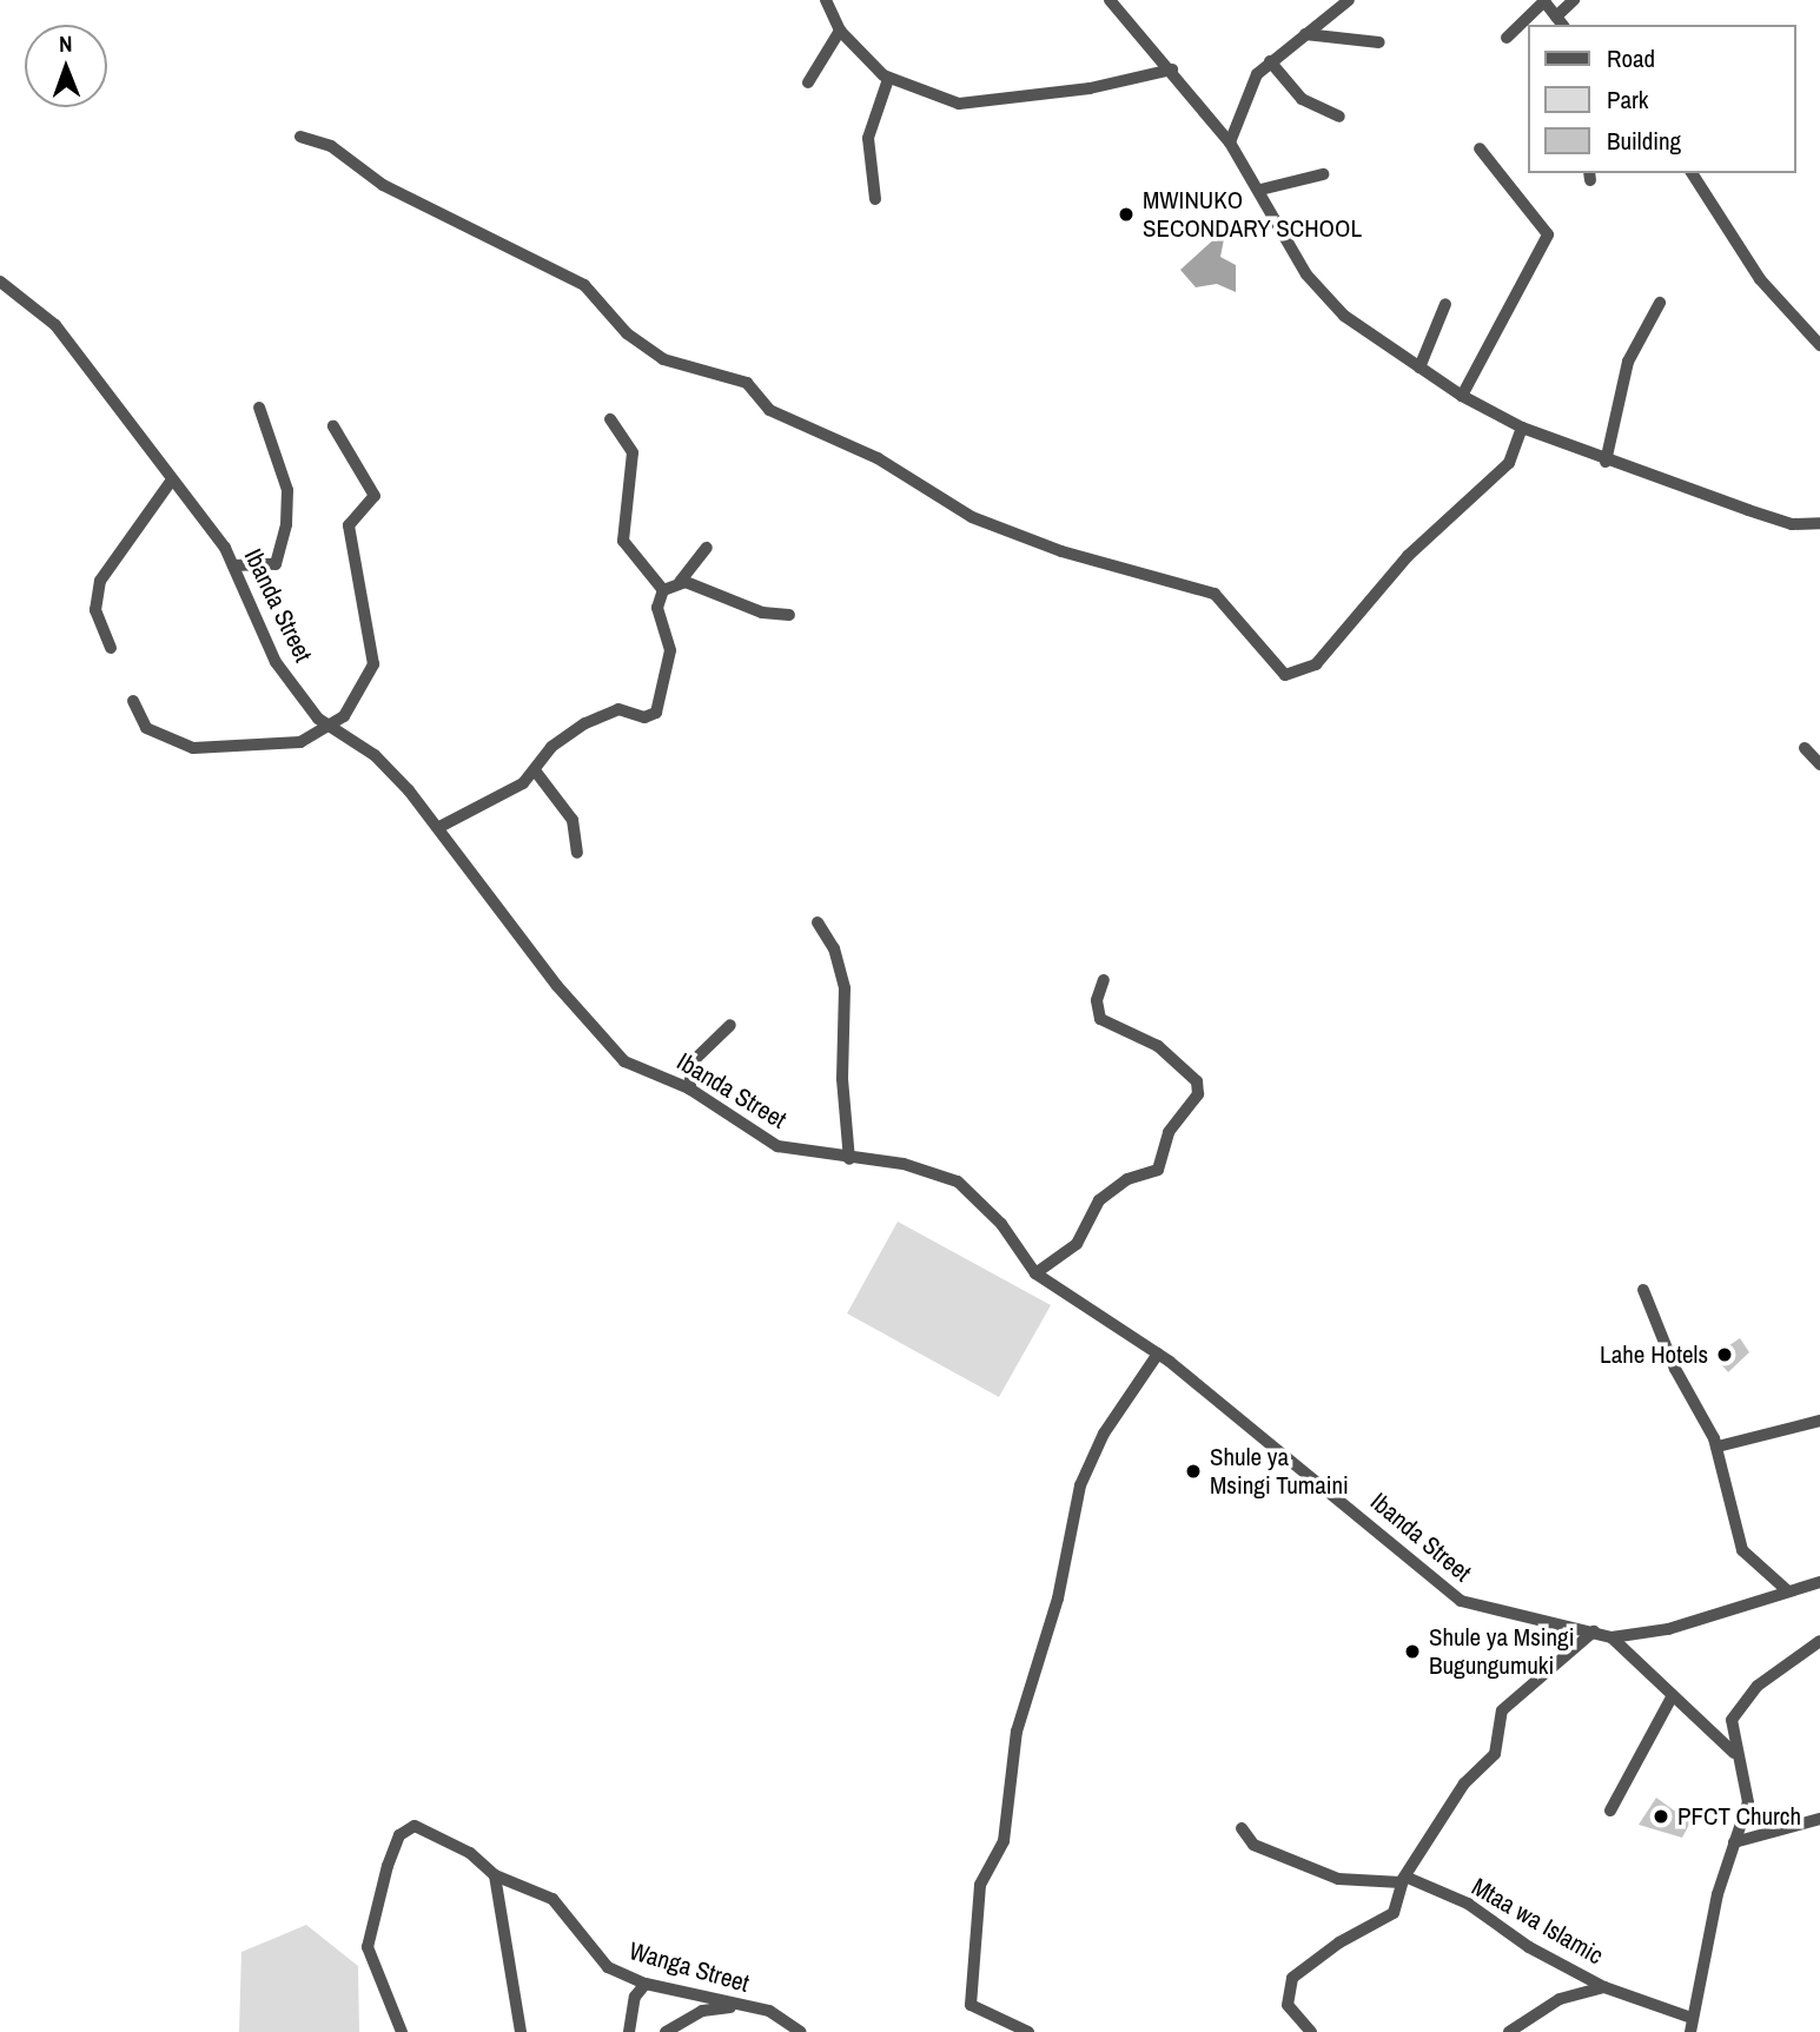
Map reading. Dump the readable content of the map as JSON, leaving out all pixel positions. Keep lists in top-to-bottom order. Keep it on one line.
{"streets":{"street":["Ibanda Street","Mtaa wa Islamic","Wanga Street"]},"places":["MWINUKO SECONDARY SCHOOL","Lahe Hotels","Shule ya Msingi Tumaini","Shule ya Msingi Bugungumuki","PFCT Church"],"legend":["Road","Park","Building"],"north":"top"}
